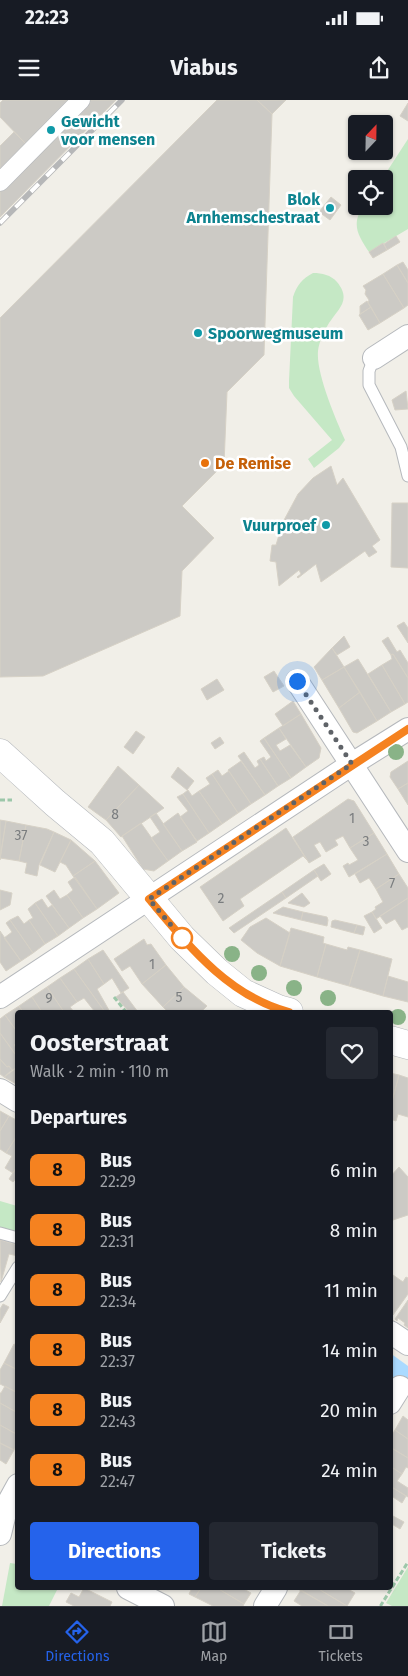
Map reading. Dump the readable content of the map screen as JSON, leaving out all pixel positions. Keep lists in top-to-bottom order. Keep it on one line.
{"places":["Gewicht voor mensen","Blok Arnhemschestraat","Spoorwegmuseum","De Remise","Vuurproef"],"lines":["bus line 8"],"house_numbers":["8","1","37","3","7","2","1","5","9"],"north":"top","page":{"status":"22:23","header":"Viabus","heading":[["Oosterstraat","Walk · 2 min · 110 m"],"Departures"],"list":[{"mark":"8","name":"Bus","note":"22:29","value":"6 min"},{"mark":"8","name":"Bus","note":"22:31","value":"8 min"},{"mark":"8","name":"Bus","note":"22:34","value":"11 min"},{"mark":"8","name":"Bus","note":"22:37","value":"14 min"},{"mark":"8","name":"Bus","note":"22:43","value":"20 min"},{"mark":"8","name":"Bus","note":"22:47","value":"24 min"}],"buttons":["Directions","Tickets"],"tabs":["Directions","Map","Tickets"]}}
